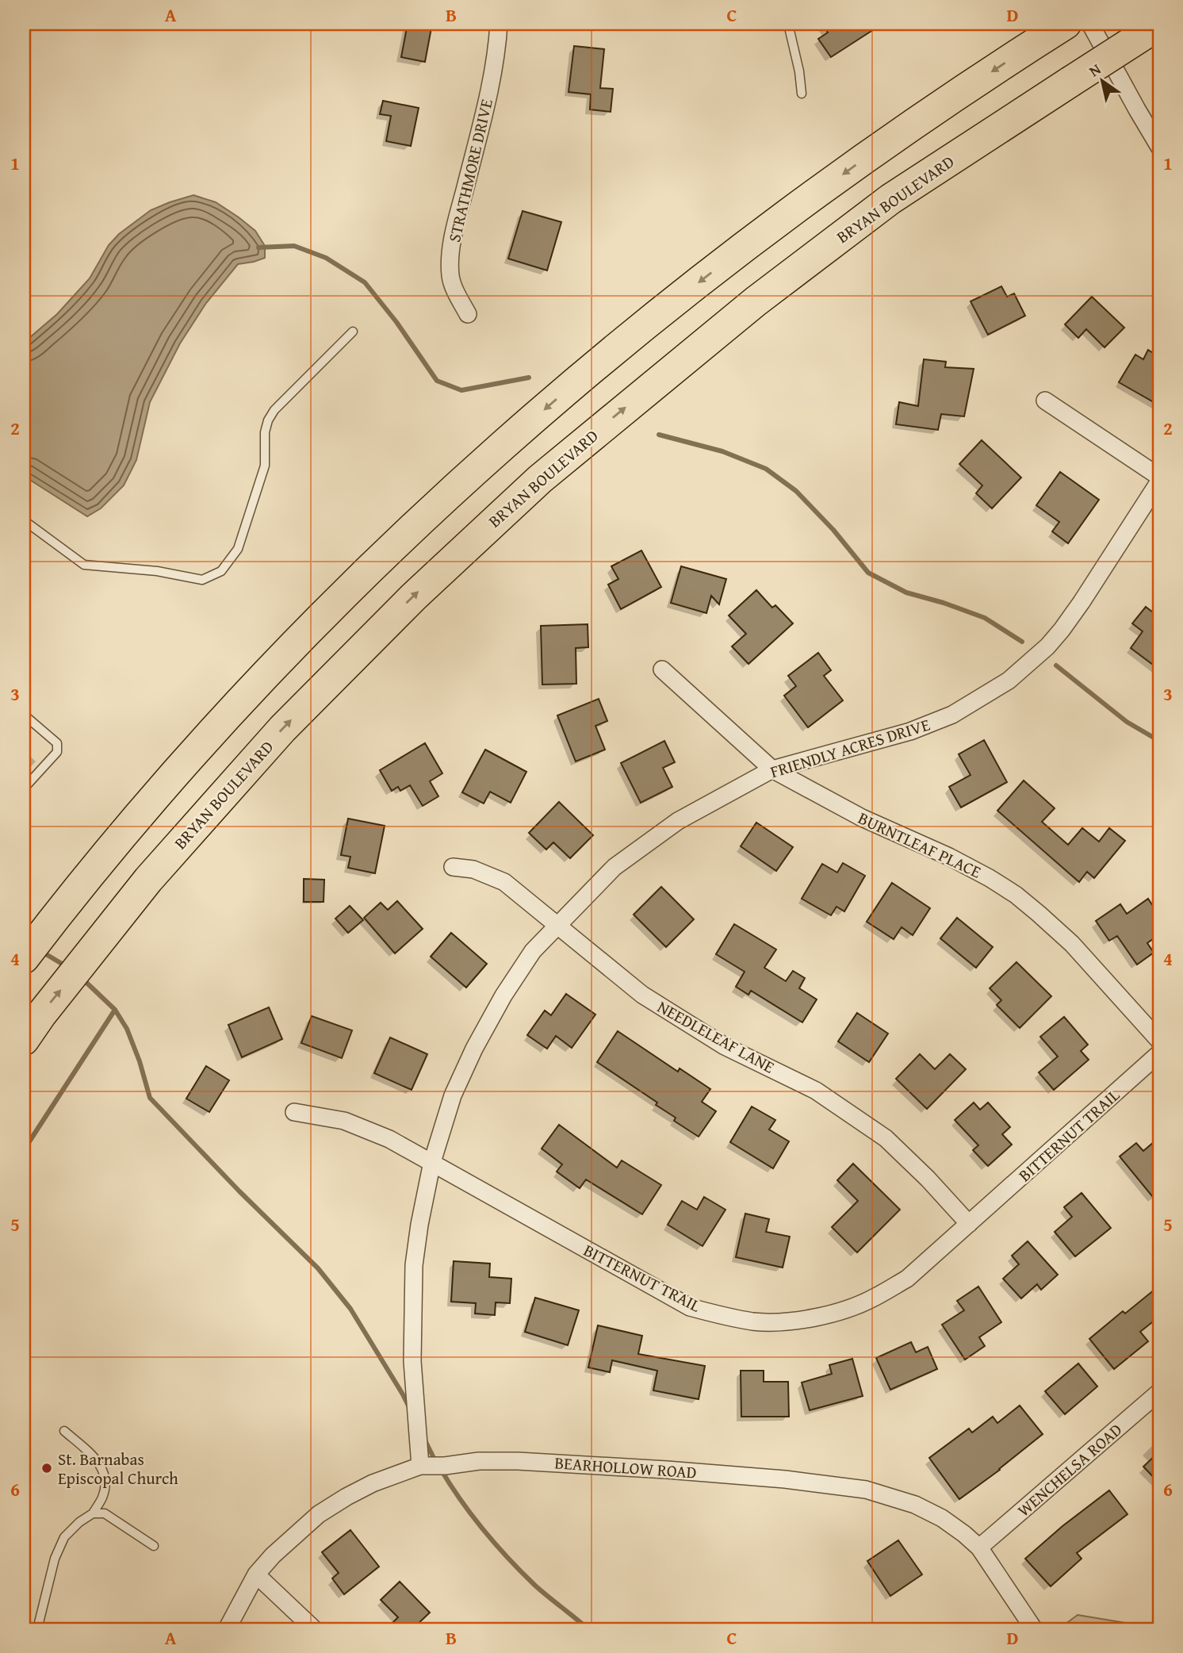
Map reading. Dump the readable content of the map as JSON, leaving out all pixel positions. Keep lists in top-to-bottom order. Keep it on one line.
{"streets":{"highway":["BRYAN BOULEVARD"],"street":["STRATHMORE DRIVE","FRIENDLY ACRES DRIVE","BURNTLEAF PLACE","NEEDLELEAF LANE","BITTERNUT TRAIL","BEARHOLLOW ROAD","WENCHELSA ROAD"]},"crossings":[["FRIENDLY ACRES DRIVE","BURNTLEAF PLACE"],["FRIENDLY ACRES DRIVE","NEEDLELEAF LANE"],["FRIENDLY ACRES DRIVE","BITTERNUT TRAIL"],["FRIENDLY ACRES DRIVE","BEARHOLLOW ROAD"],["NEEDLELEAF LANE","BITTERNUT TRAIL"],["BEARHOLLOW ROAD","WENCHELSA ROAD"]],"places":["St. Barnabas Episcopal Church"],"north":"top left","grid":{"columns":["A","B","C","D"],"rows":["1","2","3","4","5","6"]}}
